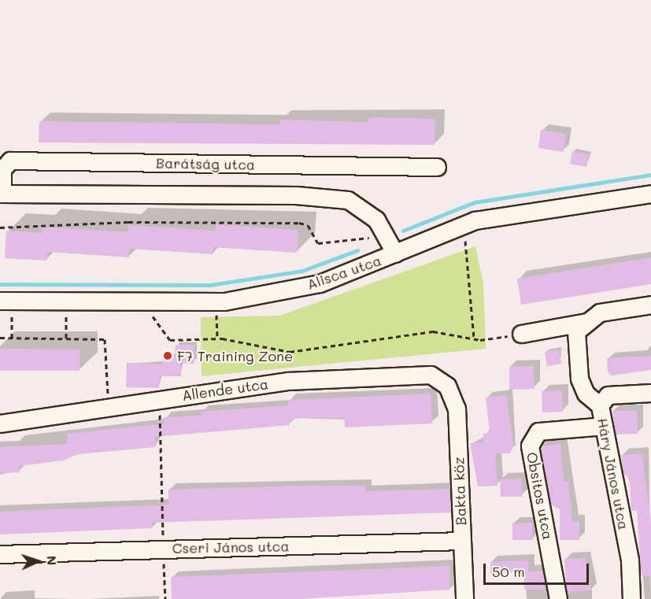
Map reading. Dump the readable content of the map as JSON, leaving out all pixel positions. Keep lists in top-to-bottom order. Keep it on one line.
{"streets":{"street":["Barátság utca","Alisca utca","Allende utca","Háry János utca","Bakta köz","Obsitos utca","Cseri János utca"]},"crossings":[["Barátság utca","Alisca utca"],["Allende utca","Bakta köz"],["Háry János utca","Obsitos utca"],["Bakta köz","Cseri János utca"]],"places":["F7 Training Zone"],"scale_bar":"50 m","north":"right"}
